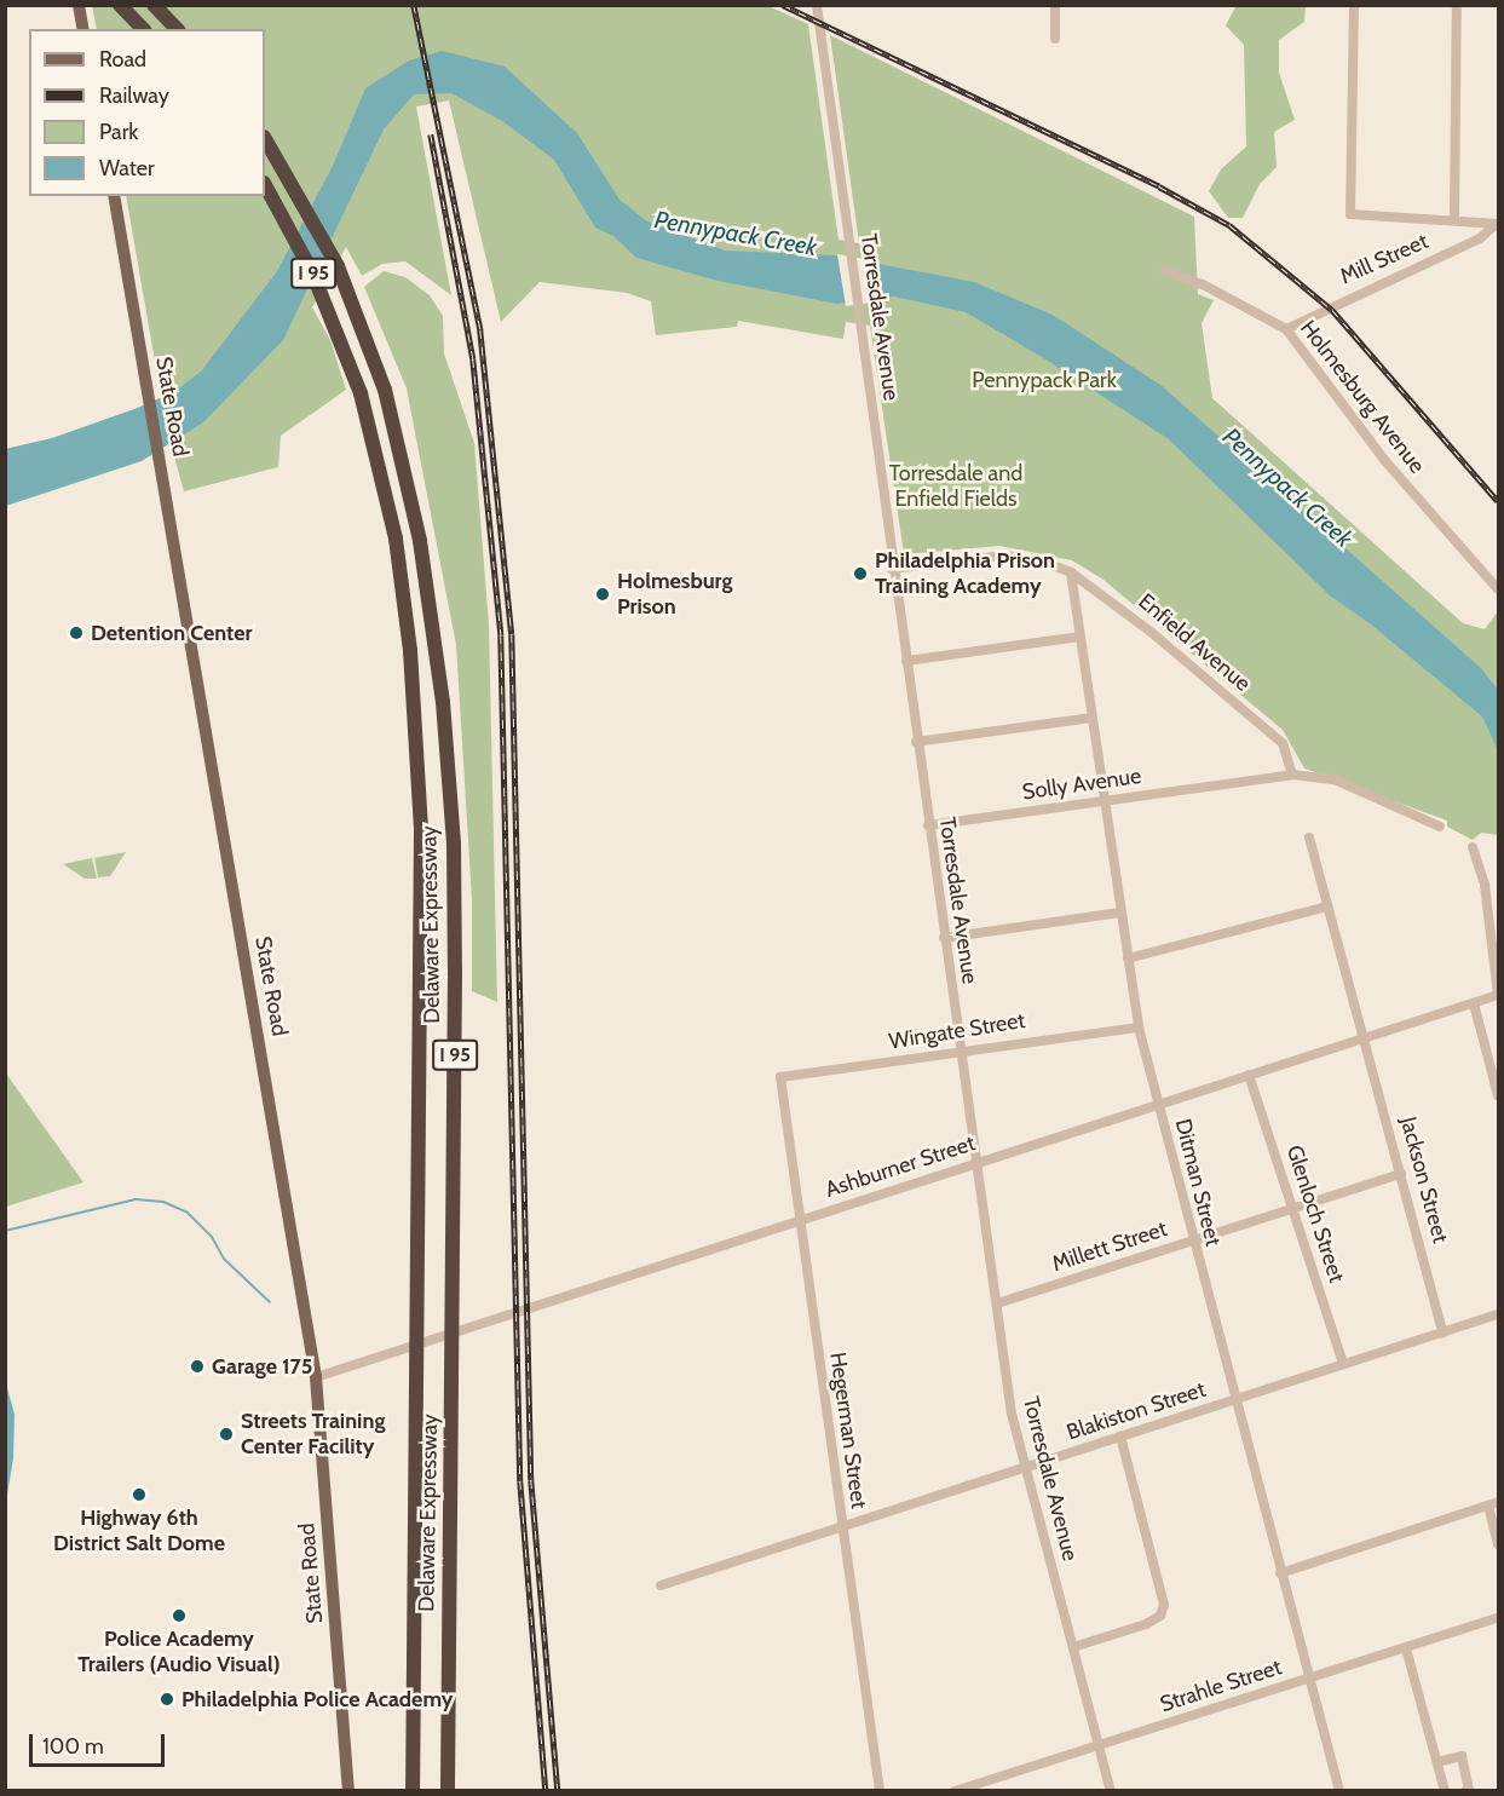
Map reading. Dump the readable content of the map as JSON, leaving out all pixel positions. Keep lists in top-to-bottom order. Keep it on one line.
{"streets":{"highway":["I 95","Delaware Expressway"],"main road":["State Road"],"street":["Mill Street","Torresdale Avenue","Holmesburg Avenue","Enfield Avenue","Solly Avenue","Wingate Street","Ashburner Street","Jackson Street","Ditman Street","Glenloch Street","Millett Street","Blakiston Street","Hegerman Street","Strahle Street"]},"crossings":[["Mill Street","Holmesburg Avenue"],["Torresdale Avenue","Enfield Avenue"],["Torresdale Avenue","Solly Avenue"],["Torresdale Avenue","Wingate Street"],["Torresdale Avenue","Ashburner Street"],["Torresdale Avenue","Millett Street"],["Torresdale Avenue","Blakiston Street"],["Torresdale Avenue","Strahle Street"],["State Road","Ashburner Street"],["Enfield Avenue","Solly Avenue"],["Enfield Avenue","Ditman Street"],["Solly Avenue","Ditman Street"],["Wingate Street","Ditman Street"],["Wingate Street","Hegerman Street"],["Ashburner Street","Jackson Street"],["Ashburner Street","Ditman Street"],["Ashburner Street","Glenloch Street"],["Ashburner Street","Hegerman Street"],["Jackson Street","Millett Street"],["Jackson Street","Blakiston Street"],["Ditman Street","Millett Street"],["Ditman Street","Blakiston Street"],["Ditman Street","Strahle Street"],["Glenloch Street","Millett Street"],["Glenloch Street","Blakiston Street"],["Blakiston Street","Hegerman Street"]],"water":["Pennypack Creek"],"parks":["Pennypack Park","Torresdale and Enfield Fields"],"places":["Philadelphia Prison Training Academy","Holmesburg Prison","Detention Center","Garage 175","Streets Training Center Facility","Highway 6th District Salt Dome","Police Academy Trailers (Audio Visual)","Philadelphia Police Academy"],"legend":["Road","Railway","Park","Water"],"scale_bar":"100 m"}
